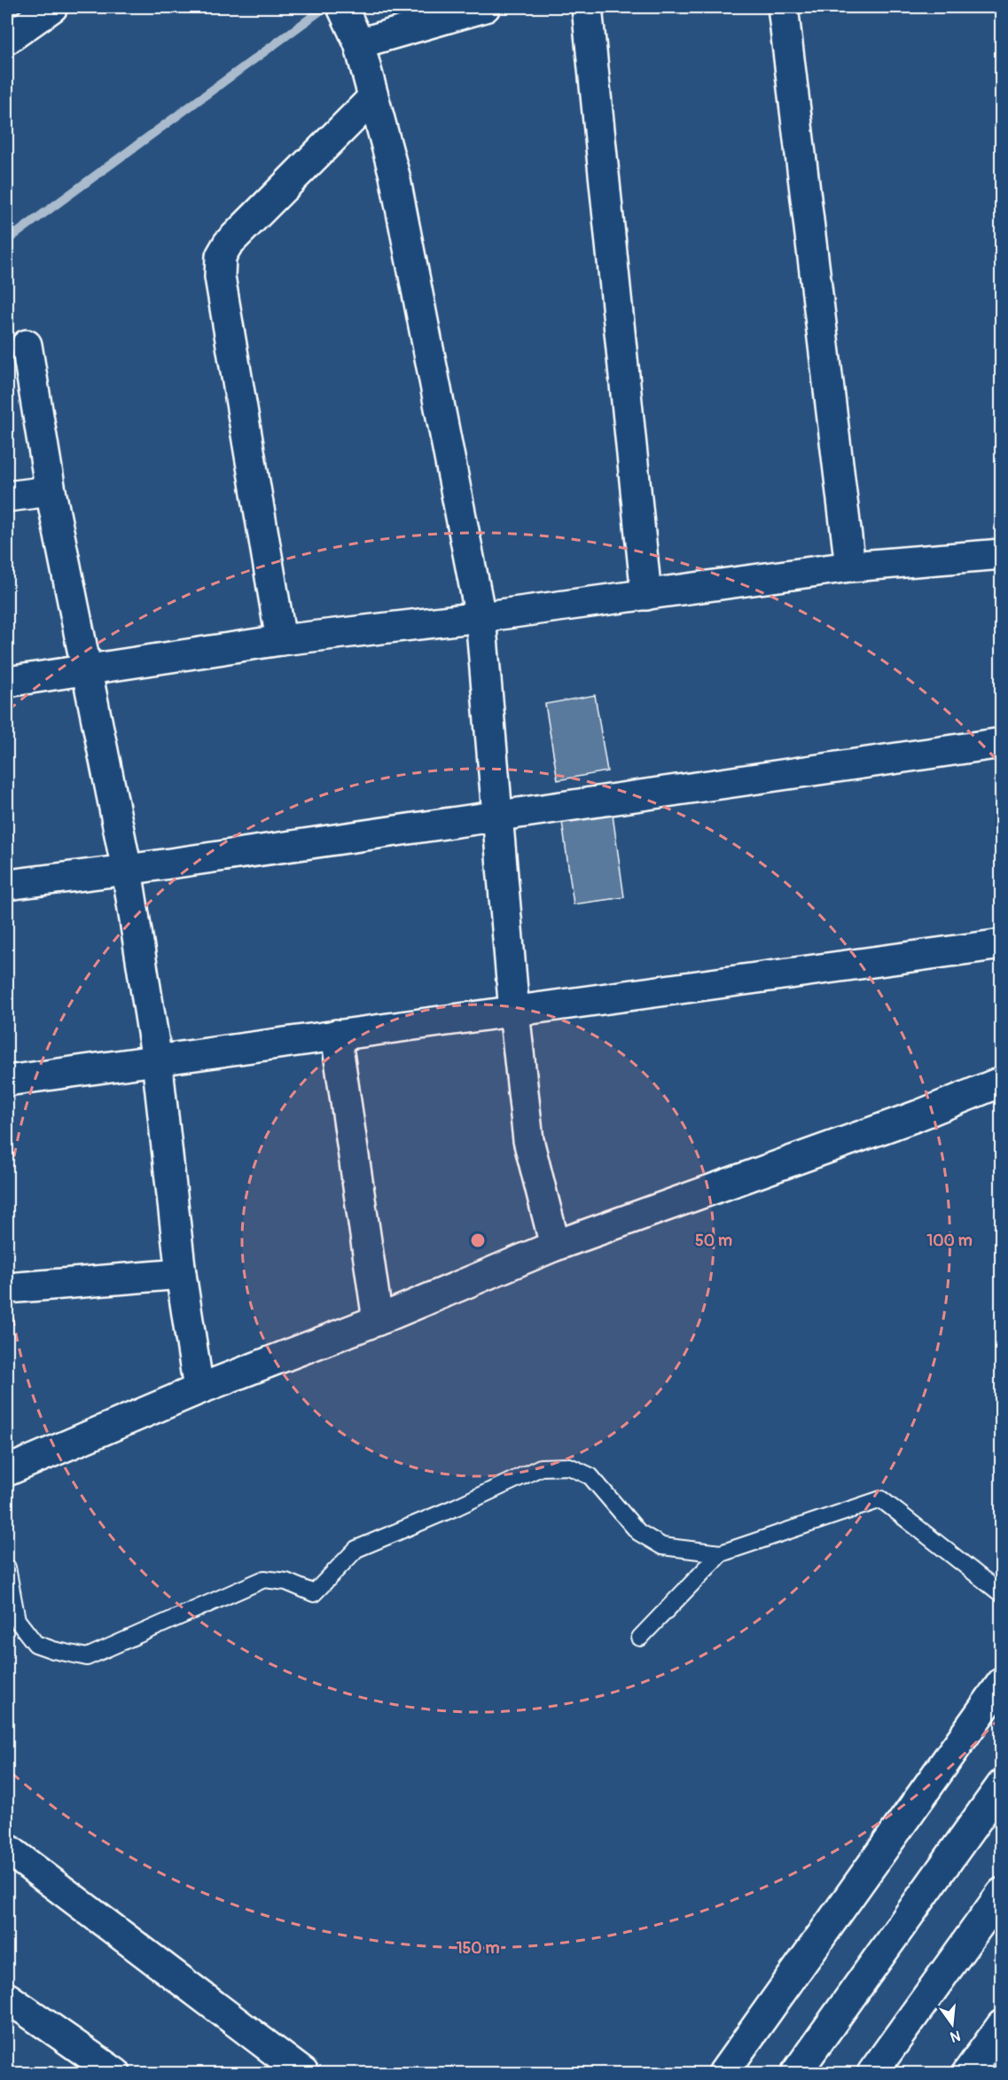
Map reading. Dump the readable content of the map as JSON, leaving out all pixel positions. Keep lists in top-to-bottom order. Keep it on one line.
{"north":"bottom","rings":["50 m","100 m","150 m"]}
